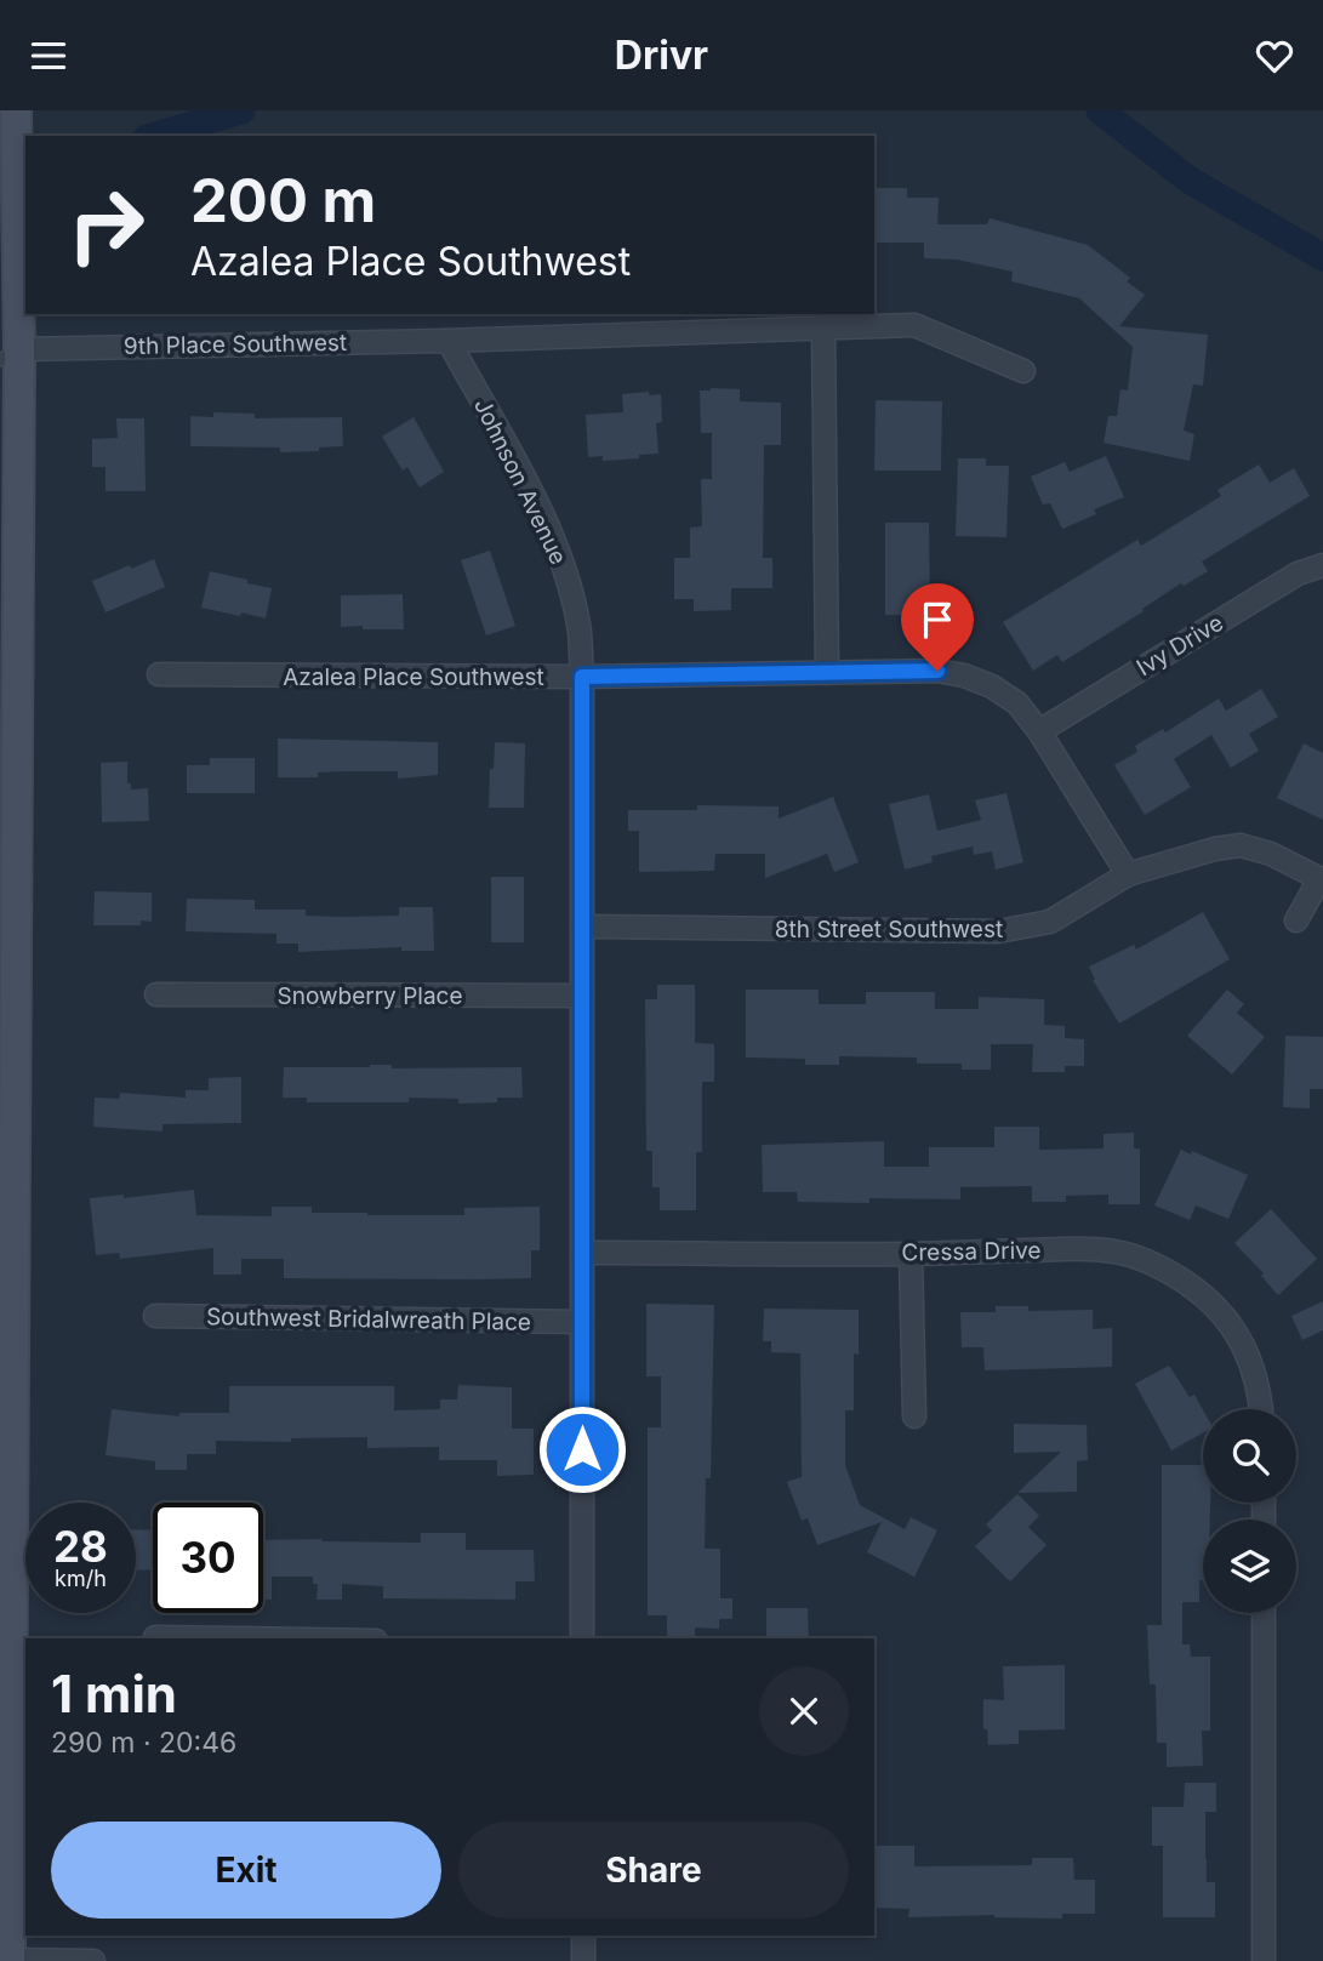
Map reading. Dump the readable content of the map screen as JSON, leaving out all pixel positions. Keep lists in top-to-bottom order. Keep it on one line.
{"streets":{"street":["9th Place Southwest","Johnson Avenue","Ivy Drive","Azalea Place Southwest","8th Street Southwest","Snowberry Place","Cressa Drive","Southwest Bridalwreath Place"]},"crossings":[["9th Place Southwest","Johnson Avenue"],["Johnson Avenue","Azalea Place Southwest"],["Johnson Avenue","8th Street Southwest"],["Johnson Avenue","Snowberry Place"],["Johnson Avenue","Cressa Drive"],["Johnson Avenue","Southwest Bridalwreath Place"],["Ivy Drive","Azalea Place Southwest"],["Azalea Place Southwest","8th Street Southwest"]],"page":{"header":"Drivr","turn":["200 m","Azalea Place Southwest"],"speed":"28 km/h","limit":"30","heading":["1 min","290 m · 20:46"],"buttons":["Exit","Share"]}}
